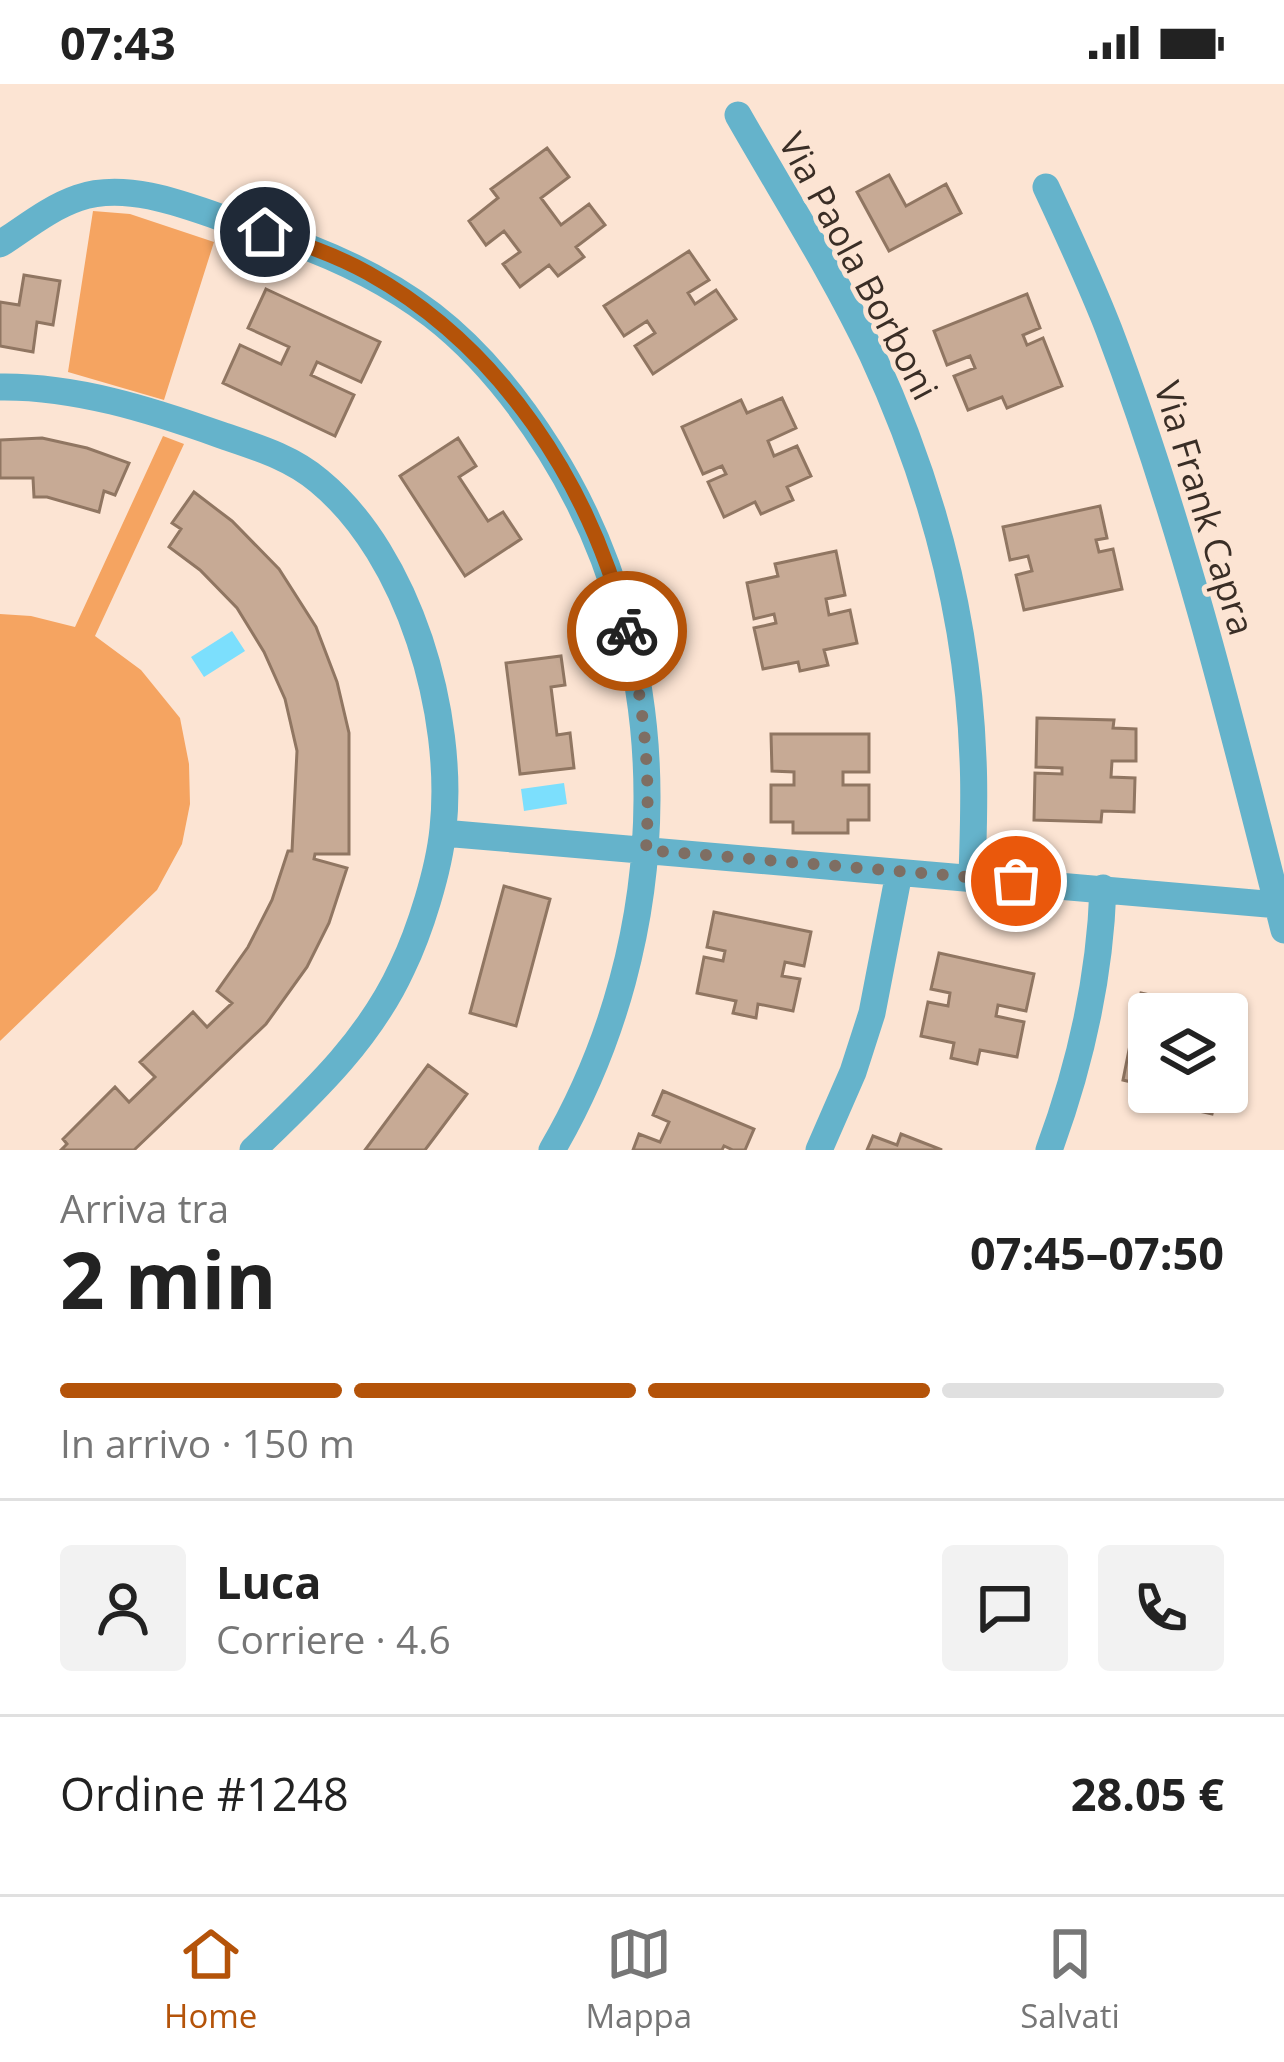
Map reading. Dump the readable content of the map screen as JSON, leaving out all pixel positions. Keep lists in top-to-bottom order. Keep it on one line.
{"streets":{"street":["Via Paola Borboni","Via Frank Capra"]},"page":{"status":"07:43","heading":["2 min","Arriva tra","07:45–07:50"],"panel":["Luca","Corriere · 4.6","Ordine #1248","28.05 €"],"bar":"In arrivo · 150 m","tabs":["Home","Mappa","Salvati"]}}
